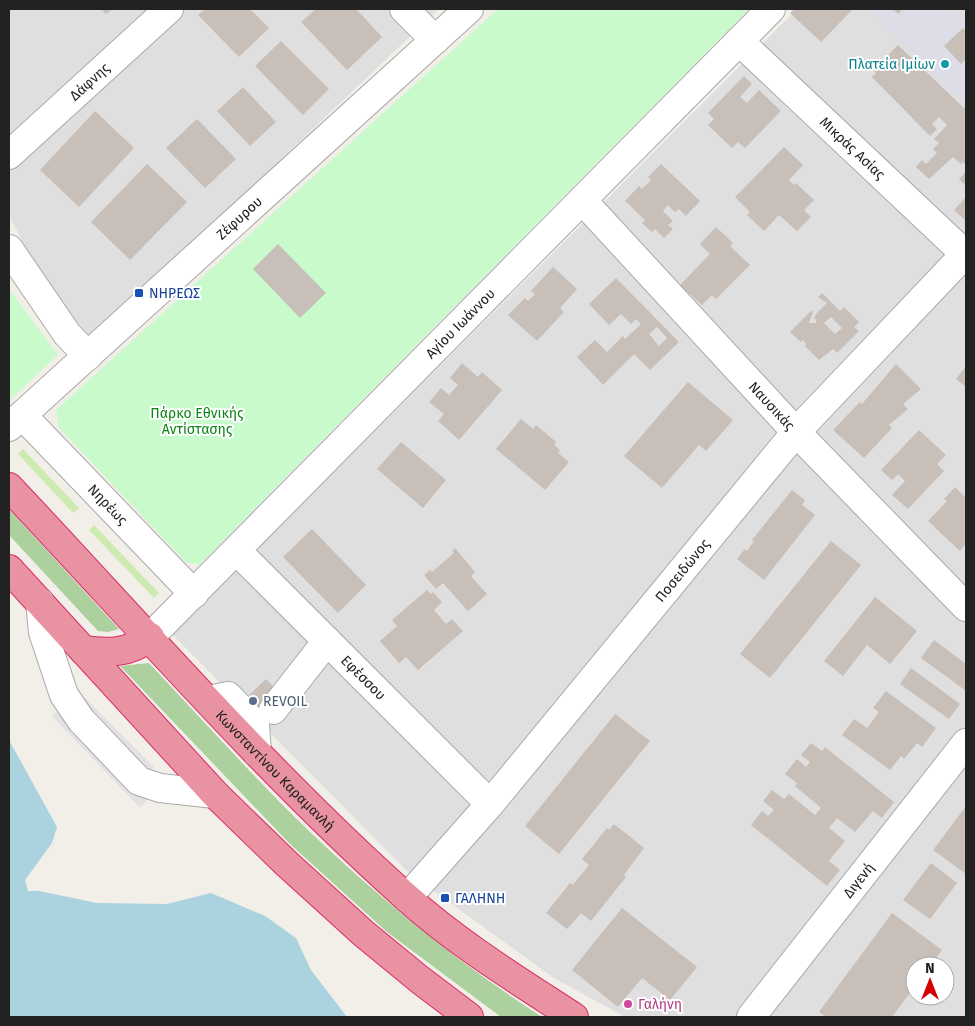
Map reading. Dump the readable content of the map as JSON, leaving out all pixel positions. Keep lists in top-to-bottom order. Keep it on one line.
{"streets":{"highway":["Κωνσταντίνου Καραμανλή"],"street":["Δάφνης","Μικράς Ασίας","Ζέφυρου","Αγίου Ιωάννου","Ναυσικάς","Νηρέως","Ποσειδώνος","Εφέσσου","Διγενή"]},"crossings":[["Μικράς Ασίας","Αγίου Ιωάννου"],["Μικράς Ασίας","Ποσειδώνος"],["Ζέφυρου","Νηρέως"],["Αγίου Ιωάννου","Ναυσικάς"],["Αγίου Ιωάννου","Νηρέως"],["Αγίου Ιωάννου","Εφέσσου"],["Αγίου Ιωάννου","Κωνσταντίνου Καραμανλή"],["Ναυσικάς","Ποσειδώνος"],["Ποσειδώνος","Εφέσσου"],["Ποσειδώνος","Κωνσταντίνου Καραμανλή"]],"parks":["Πάρκο Εθνικής Αντίστασης"],"places":{"other":["Πλατεία Ιμίων","REVOIL","Γαλήνη"],"transit":["ΝΗΡΕΩΣ","ΓΑΛΗΝΗ"]},"north":"top"}
